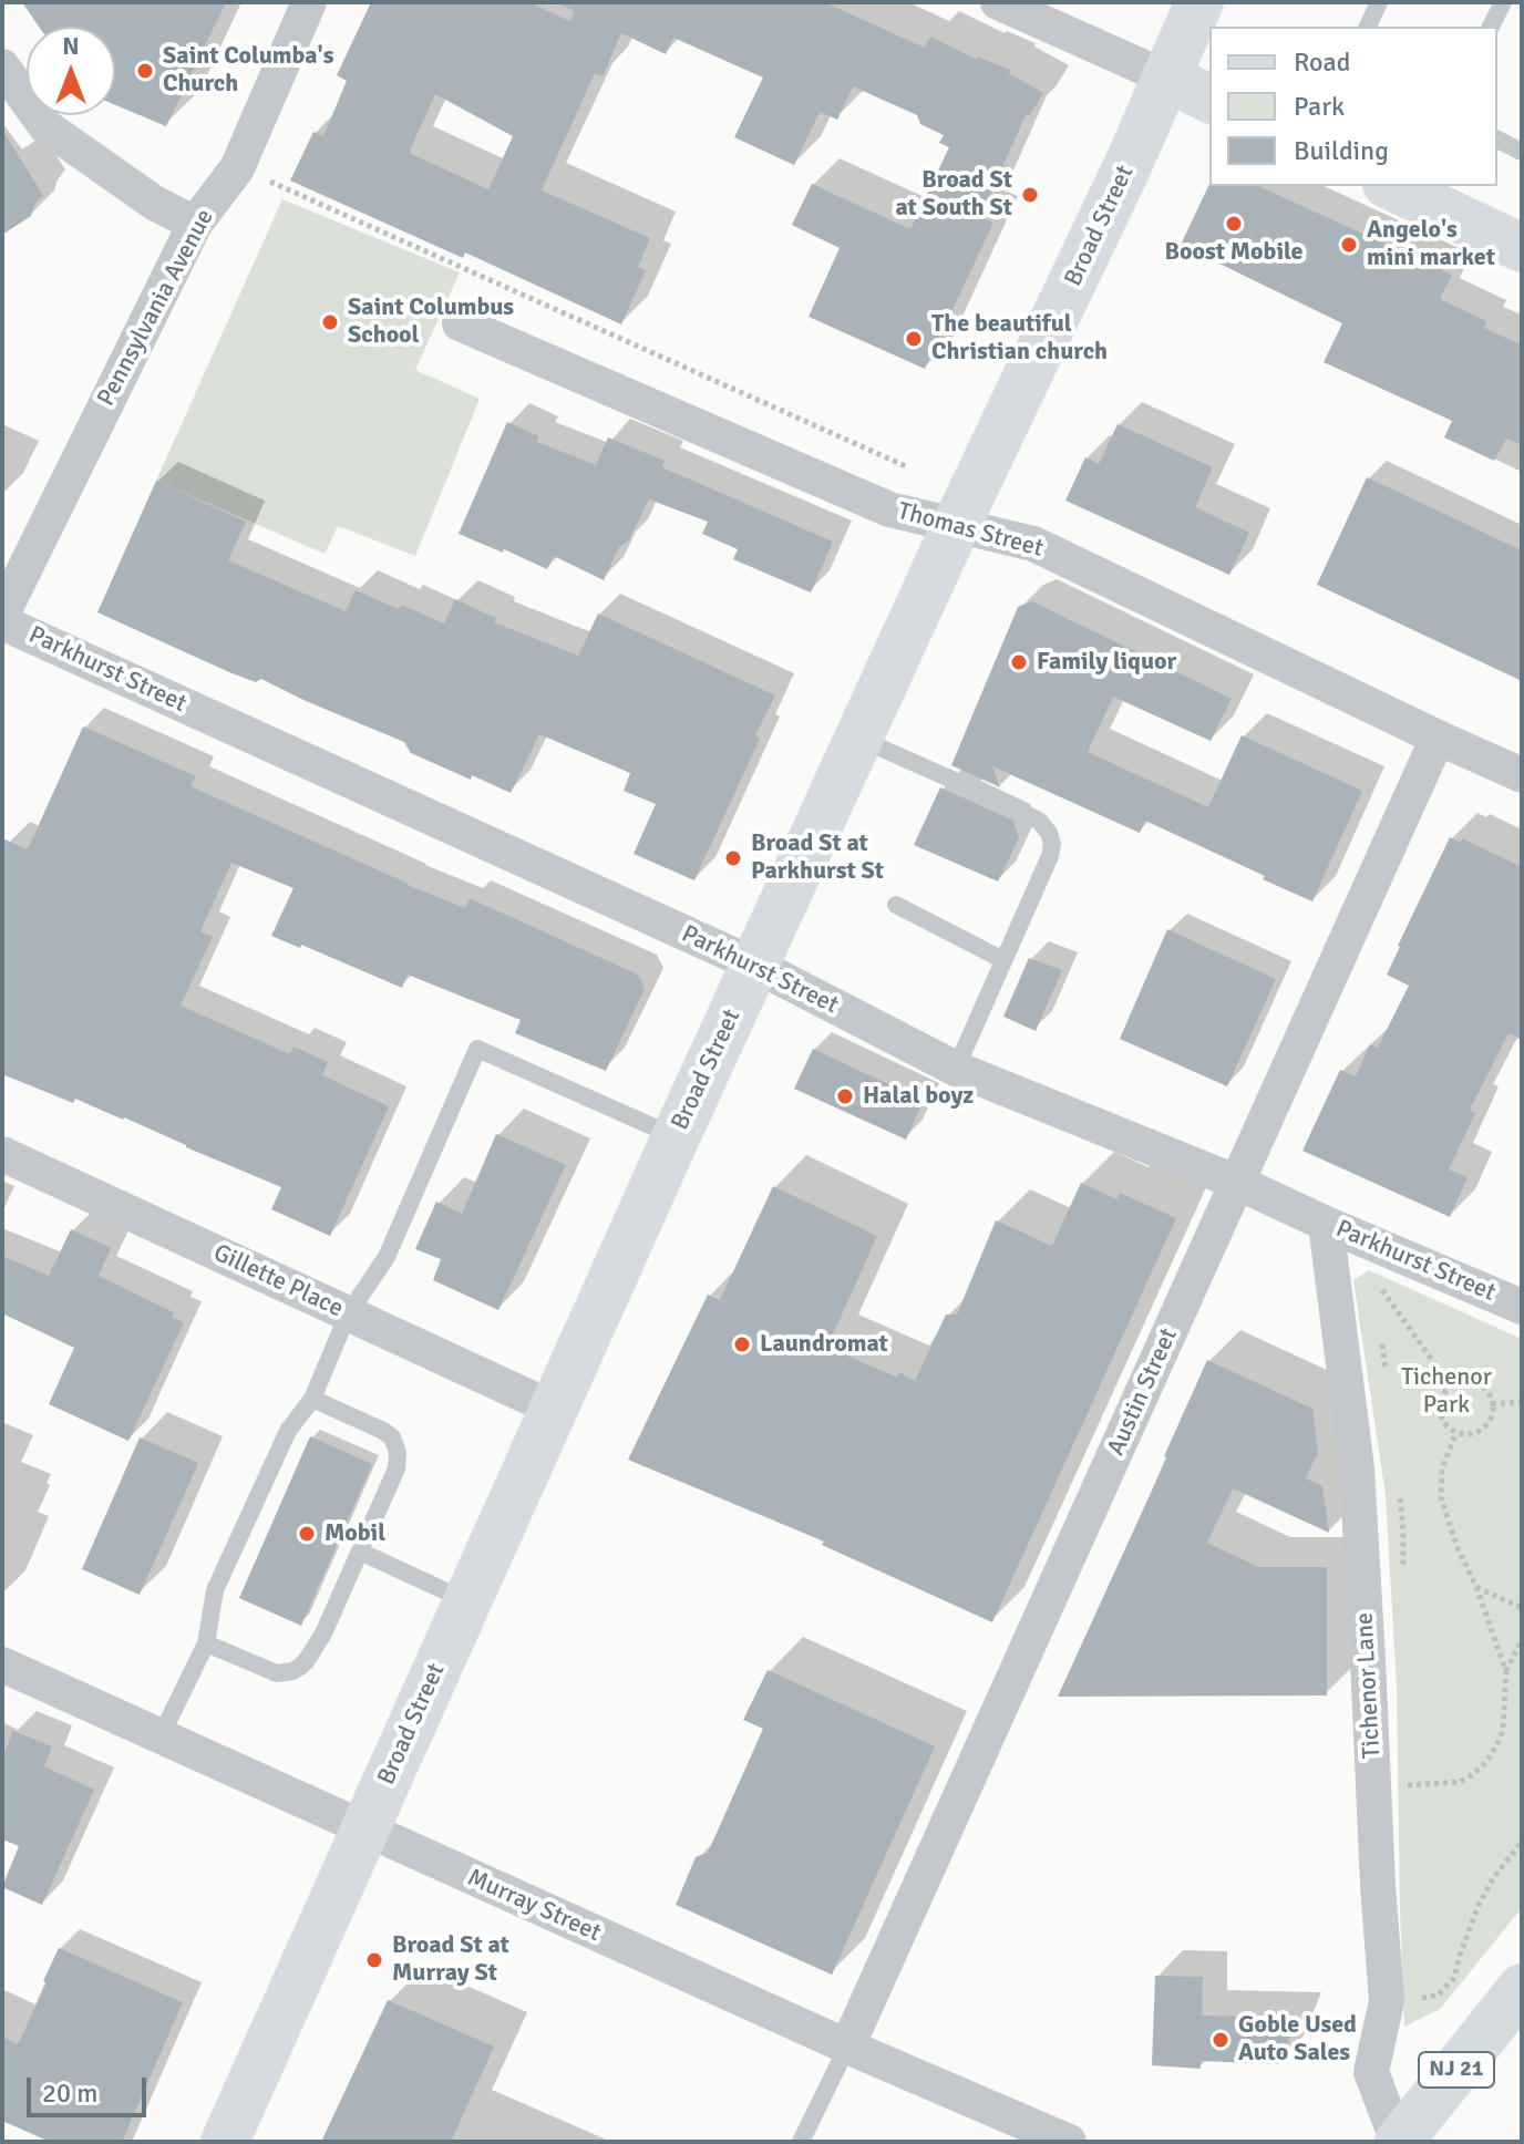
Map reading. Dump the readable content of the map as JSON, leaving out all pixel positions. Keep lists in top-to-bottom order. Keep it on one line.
{"streets":{"main road":["Broad Street","NJ 21"],"street":["Pennsylvania Avenue","Thomas Street","Parkhurst Street","Gillette Place","Austin Street","Tichenor Lane","Murray Street"]},"crossings":[["Broad Street","Thomas Street"],["Broad Street","Parkhurst Street"],["Broad Street","Gillette Place"],["Broad Street","Murray Street"],["Thomas Street","Austin Street"],["Parkhurst Street","Austin Street"],["Parkhurst Street","Tichenor Lane"],["Austin Street","Murray Street"],["Tichenor Lane","NJ 21"]],"parks":["Tichenor Park"],"places":["Saint Columba's Church","Broad St at South St","Boost Mobile","Angelo's mini market","Saint Columbus School","The beautiful Christian church","Family liquor","Broad St at Parkhurst St","Halal boyz","Laundromat","Mobil","Broad St at Murray St","Goble Used Auto Sales"],"legend":["Road","Park","Building"],"scale_bar":"20 m","north":"top"}
